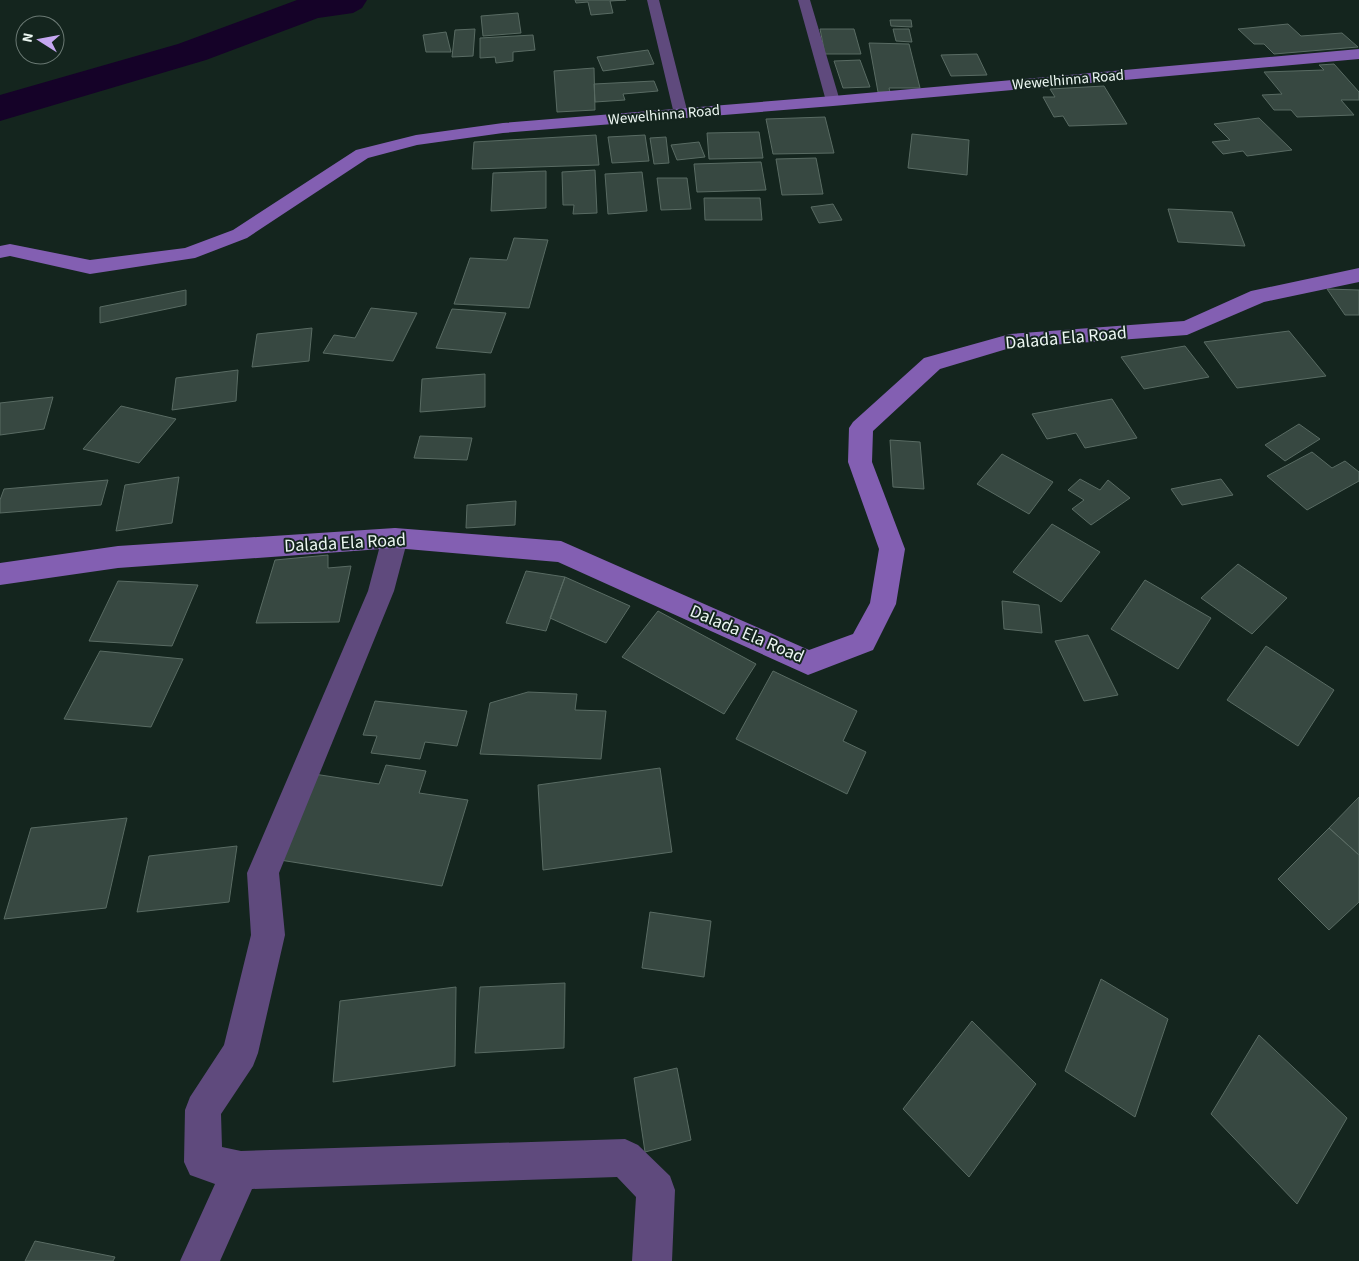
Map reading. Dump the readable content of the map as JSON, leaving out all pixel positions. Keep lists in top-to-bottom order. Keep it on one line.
{"streets":{"street":["Wewelhinna Road","Dalada Ela Road"]},"north":"left"}
